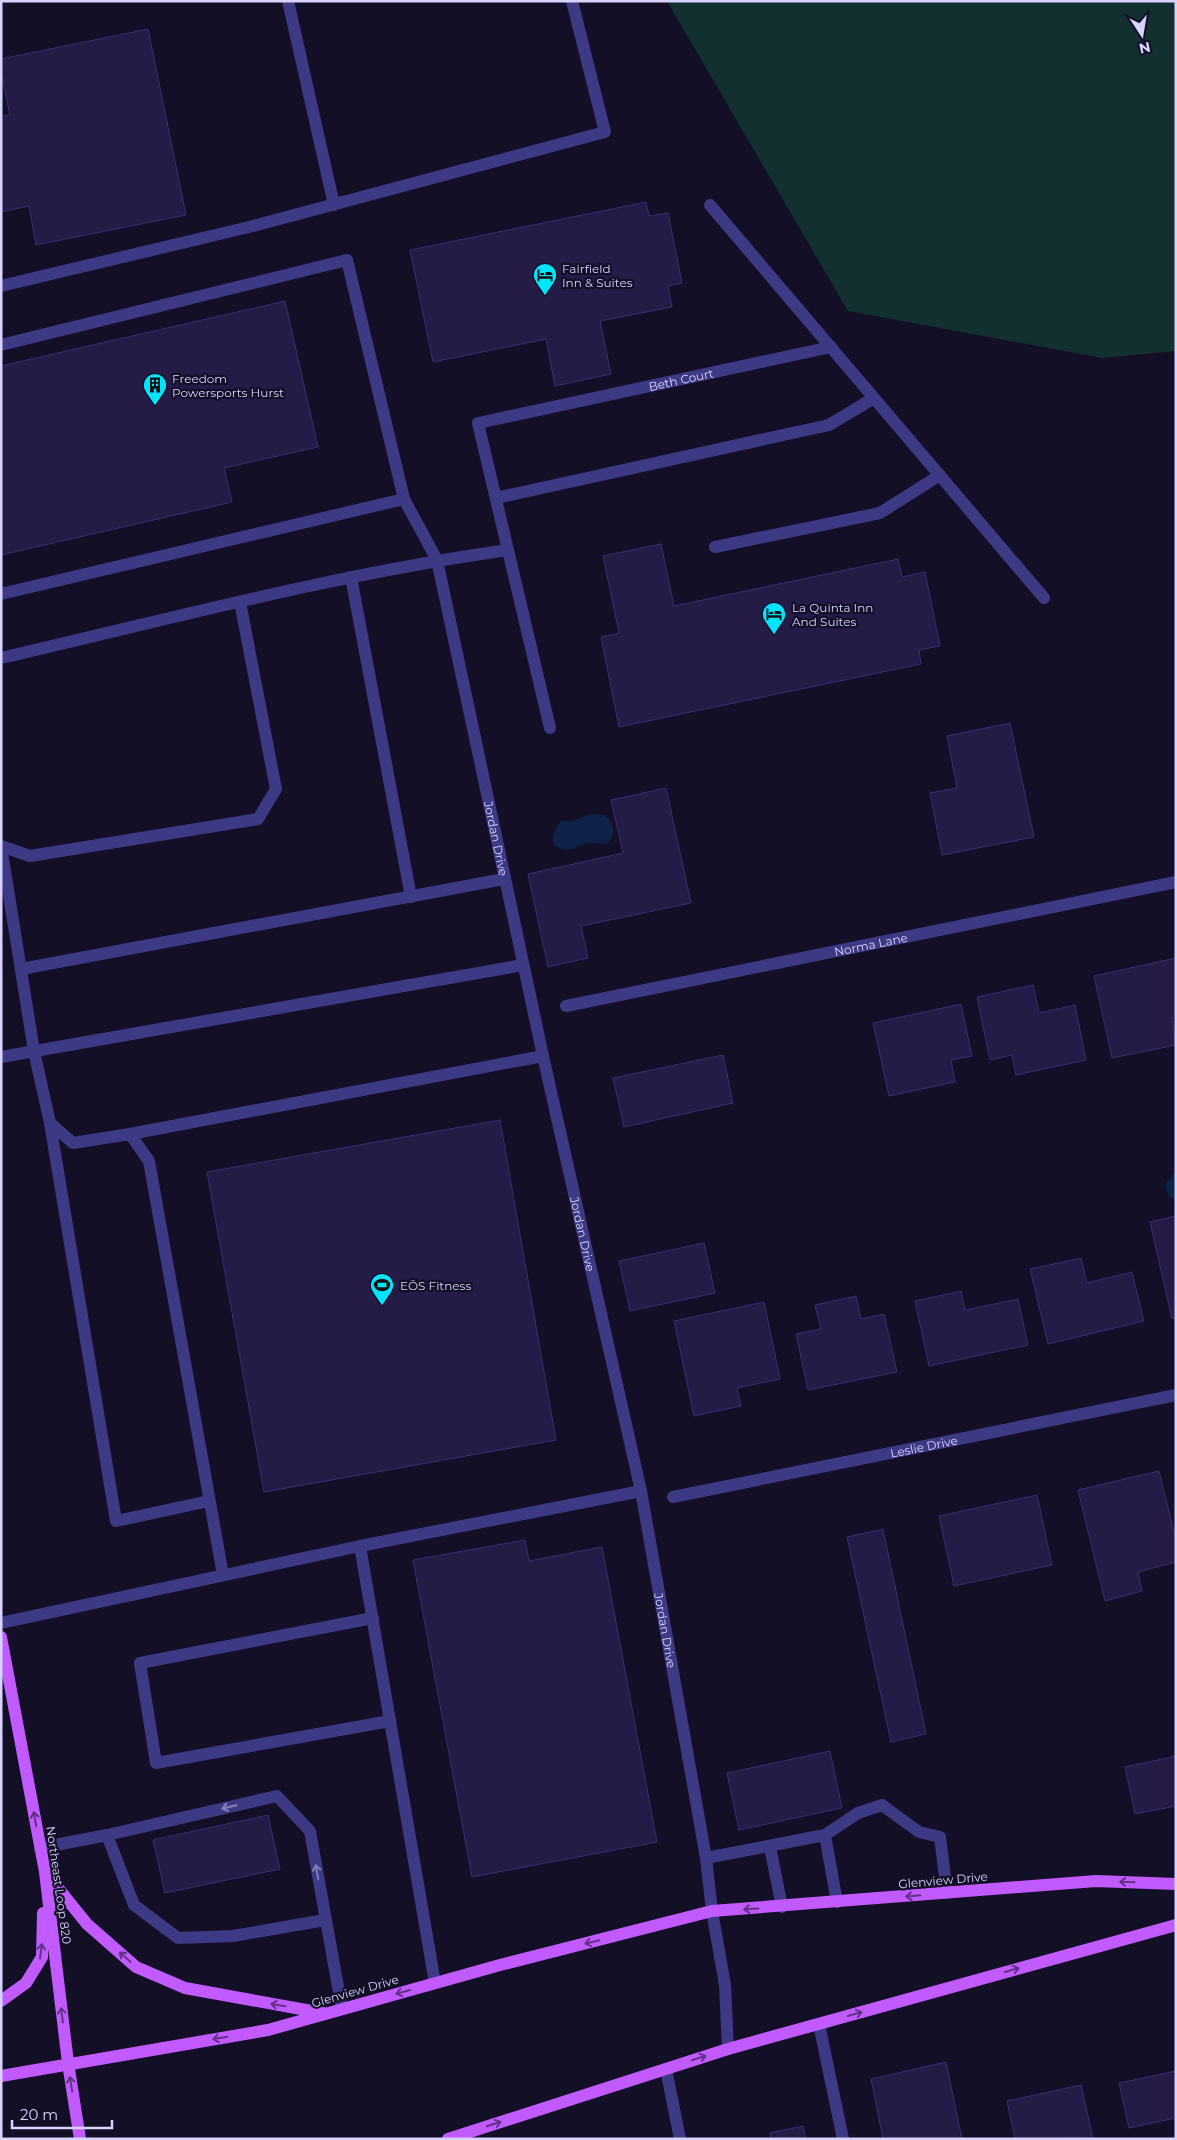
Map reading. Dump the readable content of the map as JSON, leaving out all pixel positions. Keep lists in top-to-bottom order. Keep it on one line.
{"streets":{"main road":["Glenview Drive","Northeast Loop 820"],"street":["Beth Court","Jordan Drive","Norma Lane","Leslie Drive"]},"crossings":[["Jordan Drive","Glenview Drive"],["Glenview Drive","Northeast Loop 820"]],"one_way":["Northeast Loop 820"],"places":{"hotel":["Fairfield Inn & Suites","La Quinta Inn And Suites"],"building":["Freedom Powersports Hurst"],"sports":["EŌS Fitness"]},"scale_bar":"20 m","north":"bottom"}
